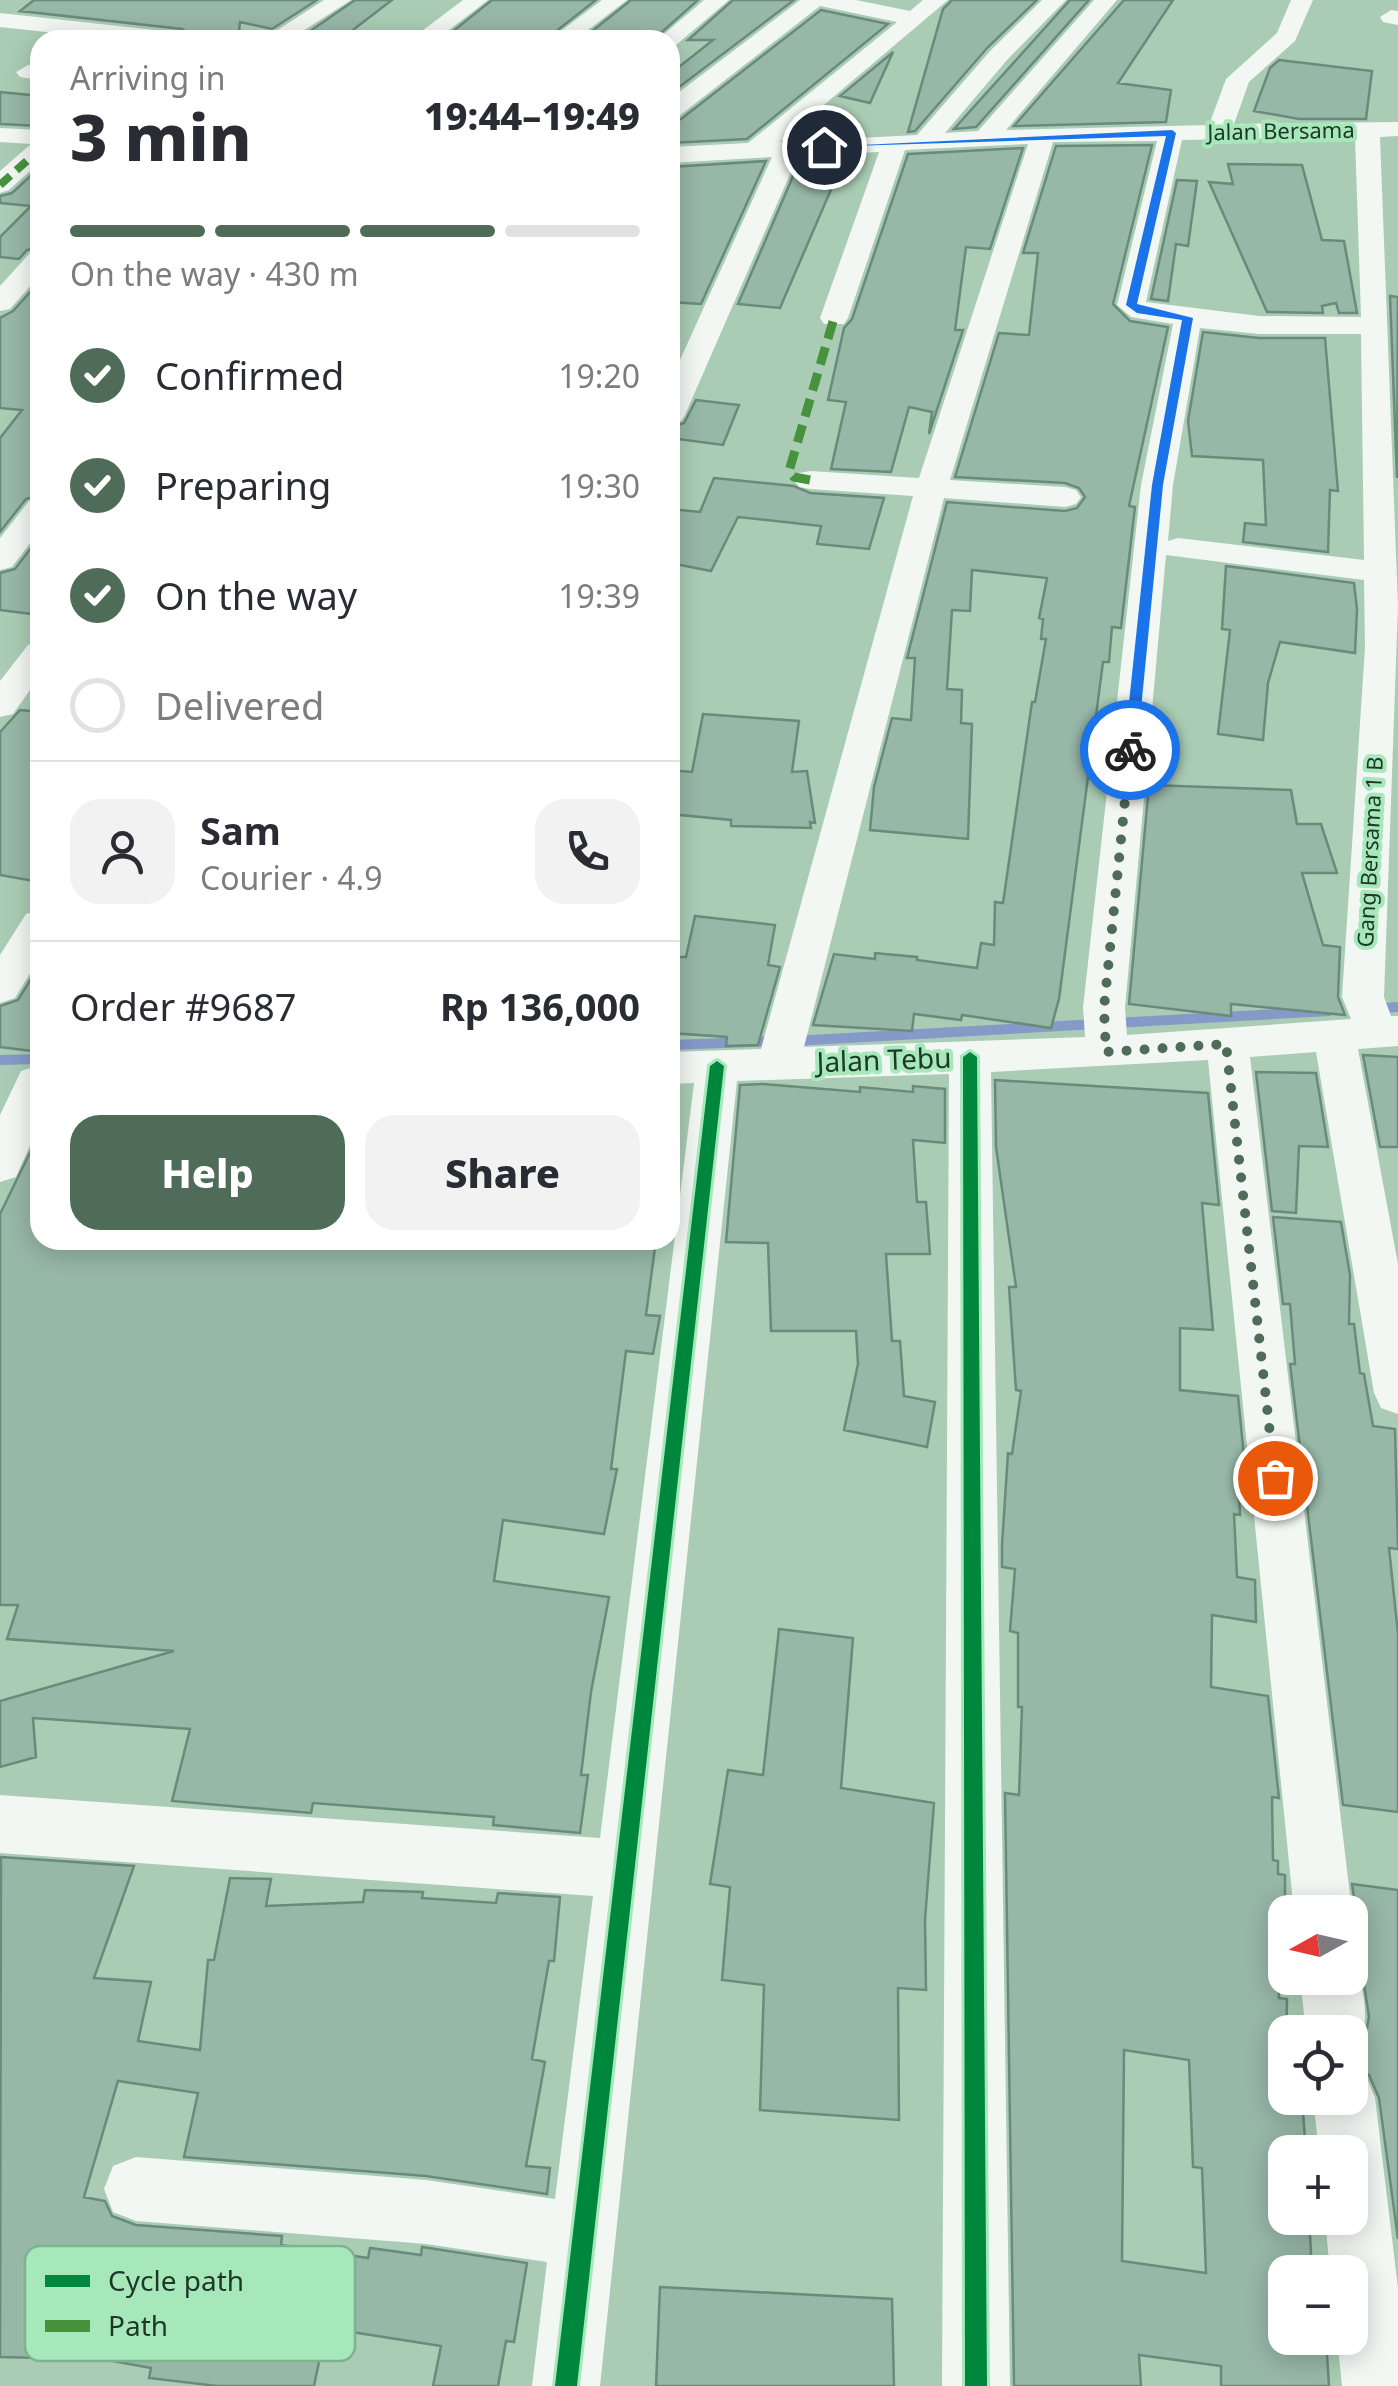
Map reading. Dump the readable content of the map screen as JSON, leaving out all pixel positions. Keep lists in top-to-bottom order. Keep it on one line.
{"streets":{"street":["Jalan Bersama","Gang Bersama 1 B","Jalan Tebu"]},"crossings":[["Jalan Bersama","Gang Bersama 1 B"],["Gang Bersama 1 B","Jalan Tebu"]],"legend":["Cycle path","Path"],"north":"left","page":{"heading":["3 min","Arriving in","19:44–19:49"],"panel":["Sam","Courier · 4.9","Order #9687","Rp 136,000"],"bar":"On the way · 430 m","list":[["Confirmed","19:20"],["Preparing","19:30"],["On the way","19:39"],"Delivered"],"buttons":["Help","Share"],"map_buttons":["+","−"]}}
